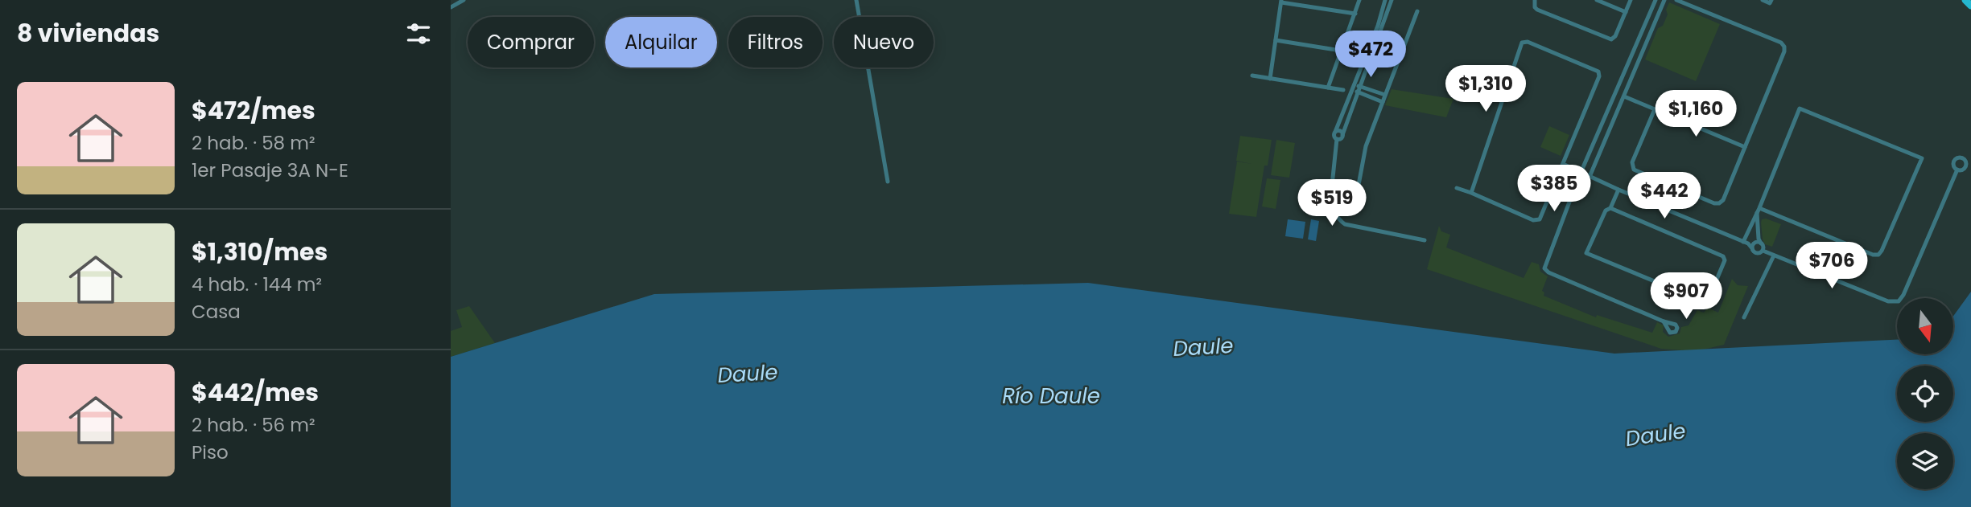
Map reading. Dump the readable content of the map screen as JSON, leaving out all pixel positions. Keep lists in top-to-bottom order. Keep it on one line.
{"water":["Daule","Río Daule"],"north":"bottom","page":{"heading":"8 viviendas","chip":["Comprar","Alquilar","Filtros","Nuevo"],"price":["$472","$1,310","$1,160","$385","$442","$519","$706","$907"],"list":[{"name":"$472/mes","note":"2 hab. · 58 m² · 1er Pasaje 3A N-E"},{"name":"$1,310/mes","note":"4 hab. · 144 m² · Casa"},{"name":"$442/mes","note":"2 hab. · 56 m² · Piso"}]}}
